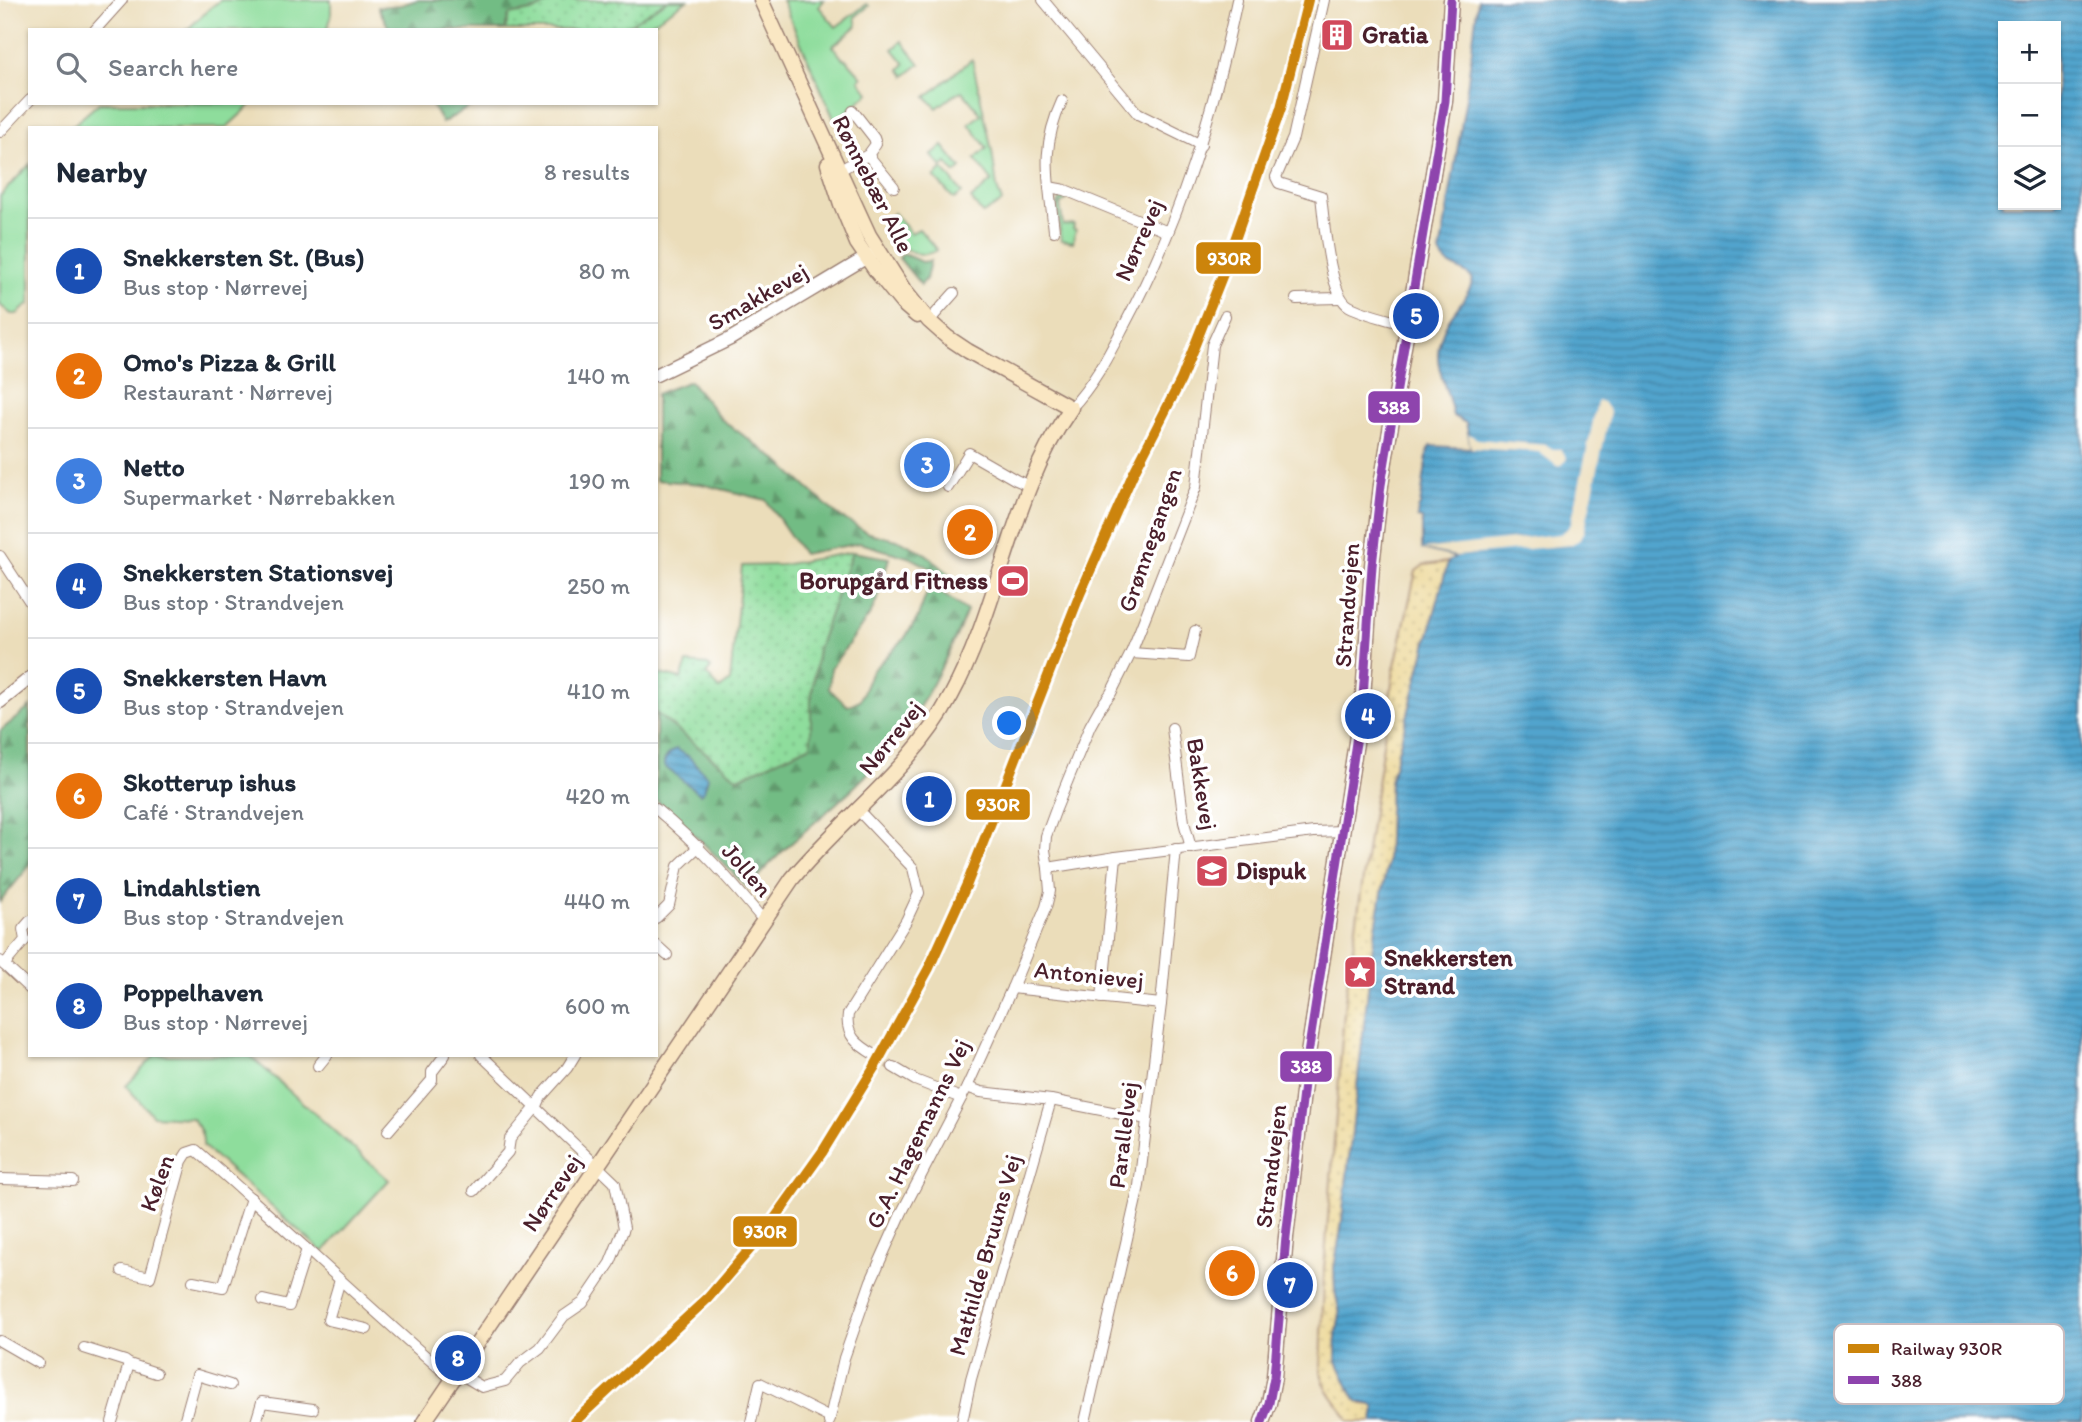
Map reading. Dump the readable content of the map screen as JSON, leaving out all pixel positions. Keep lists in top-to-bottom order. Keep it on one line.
{"streets":{"main road":["Rønnebær Alle","Nørrevej","Strandvejen"],"street":["Smakkevej","Grønnegangen","Bakkevej","Jollen","Antonievej","G.A. Hagemanns Vej","Parallelvej","Kølen","Mathilde Bruuns Vej"]},"crossings":[["Rønnebær Alle","Nørrevej"],["Rønnebær Alle","Smakkevej"],["Nørrevej","Jollen"],["Nørrevej","Kølen"],["Grønnegangen","G.A. Hagemanns Vej"],["Antonievej","G.A. Hagemanns Vej"],["Antonievej","Parallelvej"]],"places":{"building":["Gratia"],"sports":["Borupgård Fitness"],"school or university":["Dispuk"],"place":["Snekkersten Strand"]},"lines":["rail line 930R","transit line 388"],"legend":["Railway 930R","388"],"page":{"map_buttons":["+","−"],"search":"Search here","heading":["Nearby","8 results"],"list":[{"mark":"1","name":"Snekkersten St. (Bus)","note":"Bus stop · Nørrevej","value":"80 m"},{"mark":"2","name":"Omo's Pizza & Grill","note":"Restaurant · Nørrevej","value":"140 m"},{"mark":"3","name":"Netto","note":"Supermarket · Nørrebakken","value":"190 m"},{"mark":"4","name":"Snekkersten Stationsvej","note":"Bus stop · Strandvejen","value":"250 m"},{"mark":"5","name":"Snekkersten Havn","note":"Bus stop · Strandvejen","value":"410 m"},{"mark":"6","name":"Skotterup ishus","note":"Café · Strandvejen","value":"420 m"},{"mark":"7","name":"Lindahlstien","note":"Bus stop · Strandvejen","value":"440 m"},{"mark":"8","name":"Poppelhaven","note":"Bus stop · Nørrevej","value":"600 m"}],"pins":["5","3","2","4","1","6","7","8"]}}
